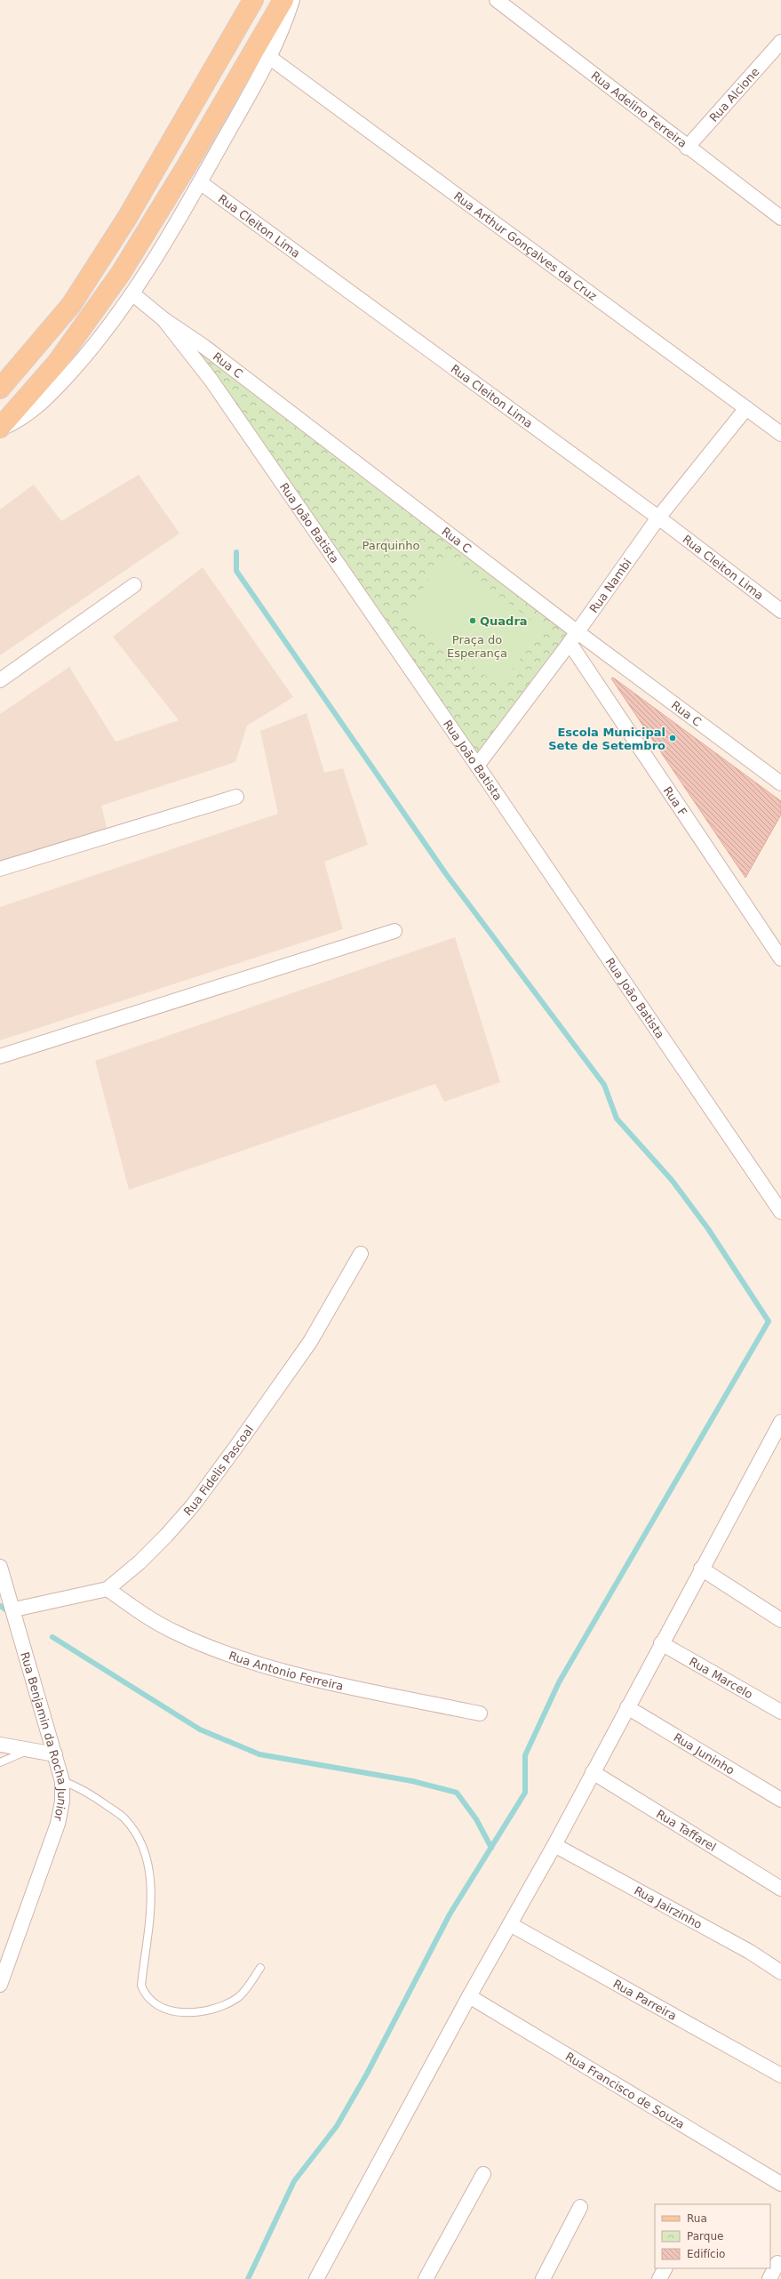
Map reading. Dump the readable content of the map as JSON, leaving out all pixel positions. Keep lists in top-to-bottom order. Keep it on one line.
{"streets":{"street":["Rua Alcione","Rua Adelino Ferreira","Rua Cleiton Lima","Rua Arthur Gonçalves da Cruz","Rua C","Rua Joāo Batista","Rua Nambi","Rua F","Rua Fidelis Pascoal","Rua Antonio Ferreira","Rua Marcelo","Rua Benjamin da Rocha Junior","Rua Juninho","Rua Taffarel","Rua Jairzinho","Rua Parreira","Rua Francisco de Souza"]},"crossings":[["Rua Alcione","Rua Adelino Ferreira"],["Rua Cleiton Lima","Rua Nambi"],["Rua Arthur Gonçalves da Cruz","Rua Nambi"],["Rua C","Rua Joāo Batista"],["Rua C","Rua Nambi"],["Rua C","Rua F"],["Rua Joāo Batista","Rua Nambi"],["Rua Nambi","Rua F"],["Rua Fidelis Pascoal","Rua Antonio Ferreira"],["Rua Fidelis Pascoal","Rua Benjamin da Rocha Junior"]],"parks":["Parquinho","Praça do Esperança"],"places":["Quadra","Escola Municipal Sete de Setembro"],"legend":["Rua","Parque","Edifício"]}
